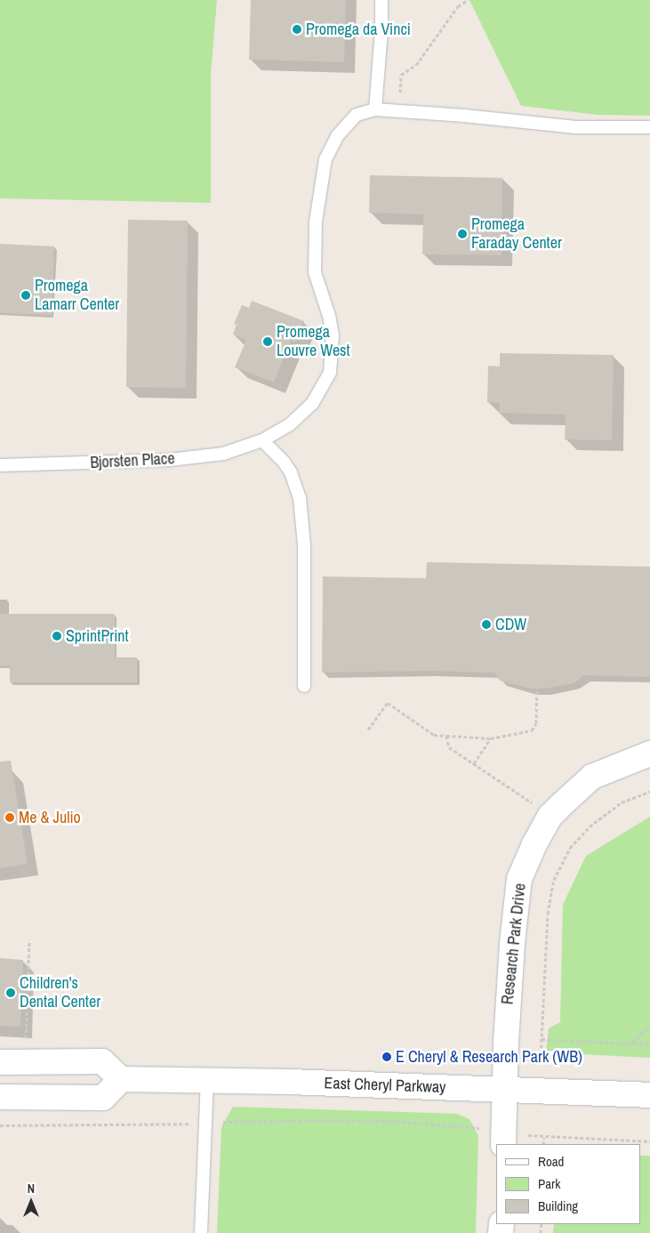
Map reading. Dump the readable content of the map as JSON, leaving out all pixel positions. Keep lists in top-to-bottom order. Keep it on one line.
{"streets":{"street":["Research Park Drive","East Cheryl Parkway"],"lane":["Bjorsten Place"]},"crossings":[["Research Park Drive","East Cheryl Parkway"]],"places":["Promega da Vinci","Promega Faraday Center","Promega Lamarr Center","Promega Louvre West","CDW","SprintPrint","Me & Julio","Children's Dental Center","E Cheryl & Research Park (WB)"],"legend":["Road","Park","Building"],"north":"top"}
